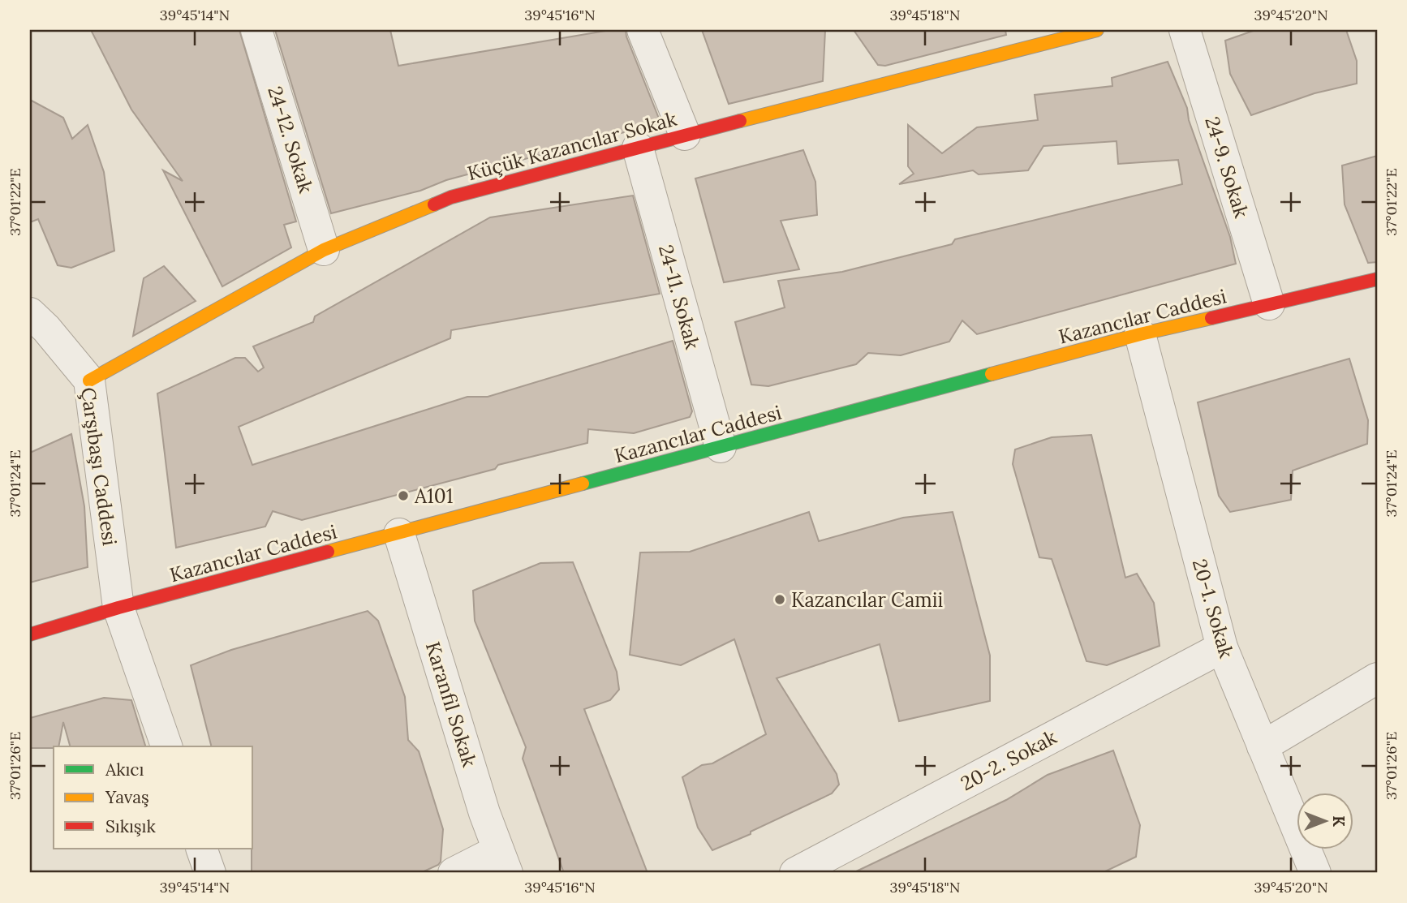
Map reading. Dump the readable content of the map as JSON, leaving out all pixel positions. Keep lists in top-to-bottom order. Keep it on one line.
{"streets":{"main road":["Küçük Kazancılar Sokak","Kazancılar Caddesi"],"street":["24-12. Sokak","24-9. Sokak","24-11. Sokak","Çarşıbaşı Caddesi","20-1. Sokak","Karanfil Sokak","20-2. Sokak"]},"crossings":[["24-12. Sokak","Küçük Kazancılar Sokak"],["Küçük Kazancılar Sokak","24-11. Sokak"],["Küçük Kazancılar Sokak","Çarşıbaşı Caddesi"],["24-9. Sokak","Kazancılar Caddesi"],["24-11. Sokak","Kazancılar Caddesi"],["Kazancılar Caddesi","Çarşıbaşı Caddesi"],["Kazancılar Caddesi","20-1. Sokak"],["Kazancılar Caddesi","Karanfil Sokak"],["20-1. Sokak","20-2. Sokak"]],"places":["A101","Kazancılar Camii"],"legend":["Akıcı","Yavaş","Sıkışık"],"north":"right","coordinates":["39°45'14\"N","39°45'16\"N","39°45'18\"N","39°45'20\"N","37°01'22\"E","37°01'24\"E","37°01'26\"E"]}
